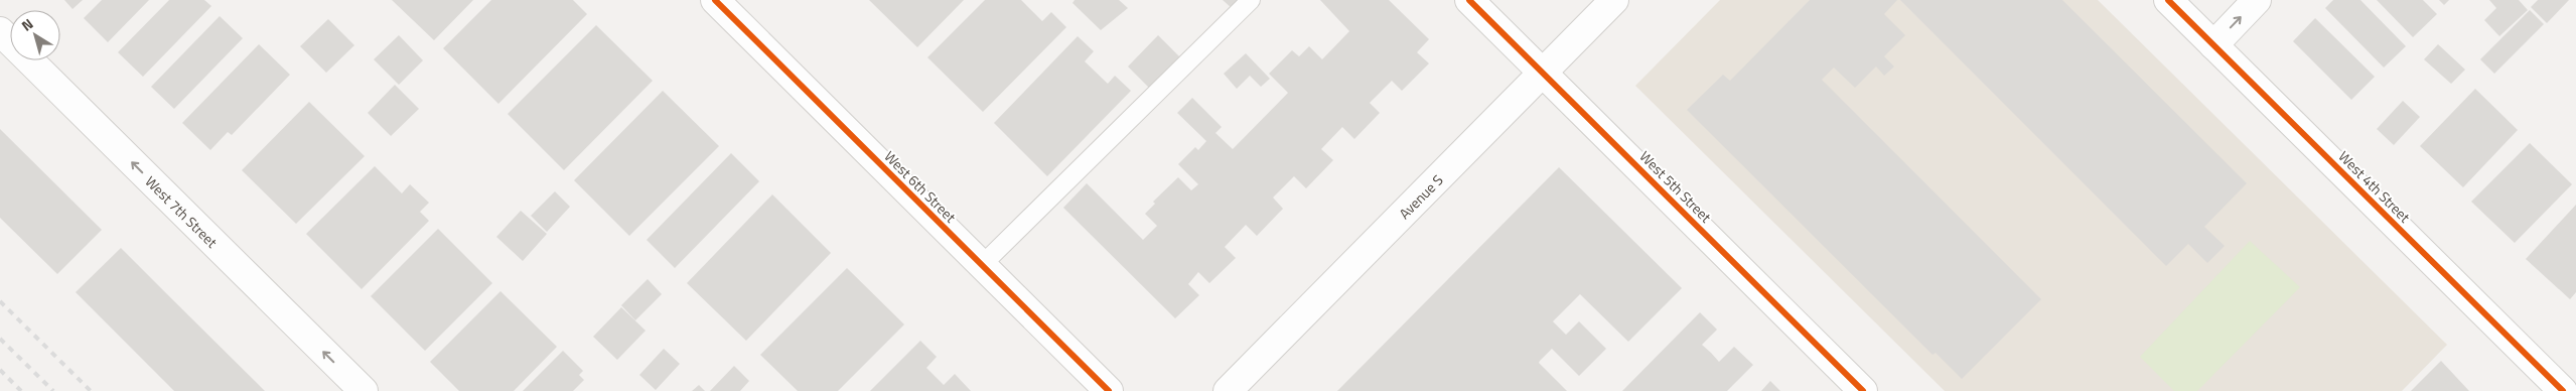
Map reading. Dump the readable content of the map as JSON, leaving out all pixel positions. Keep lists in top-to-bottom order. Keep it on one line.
{"streets":{"street":["West 6th Street","West 5th Street","West 4th Street","Avenue S","West 7th Street"]},"crossings":[["West 5th Street","Avenue S"]],"one_way":["West 7th Street"],"north":"top left"}
